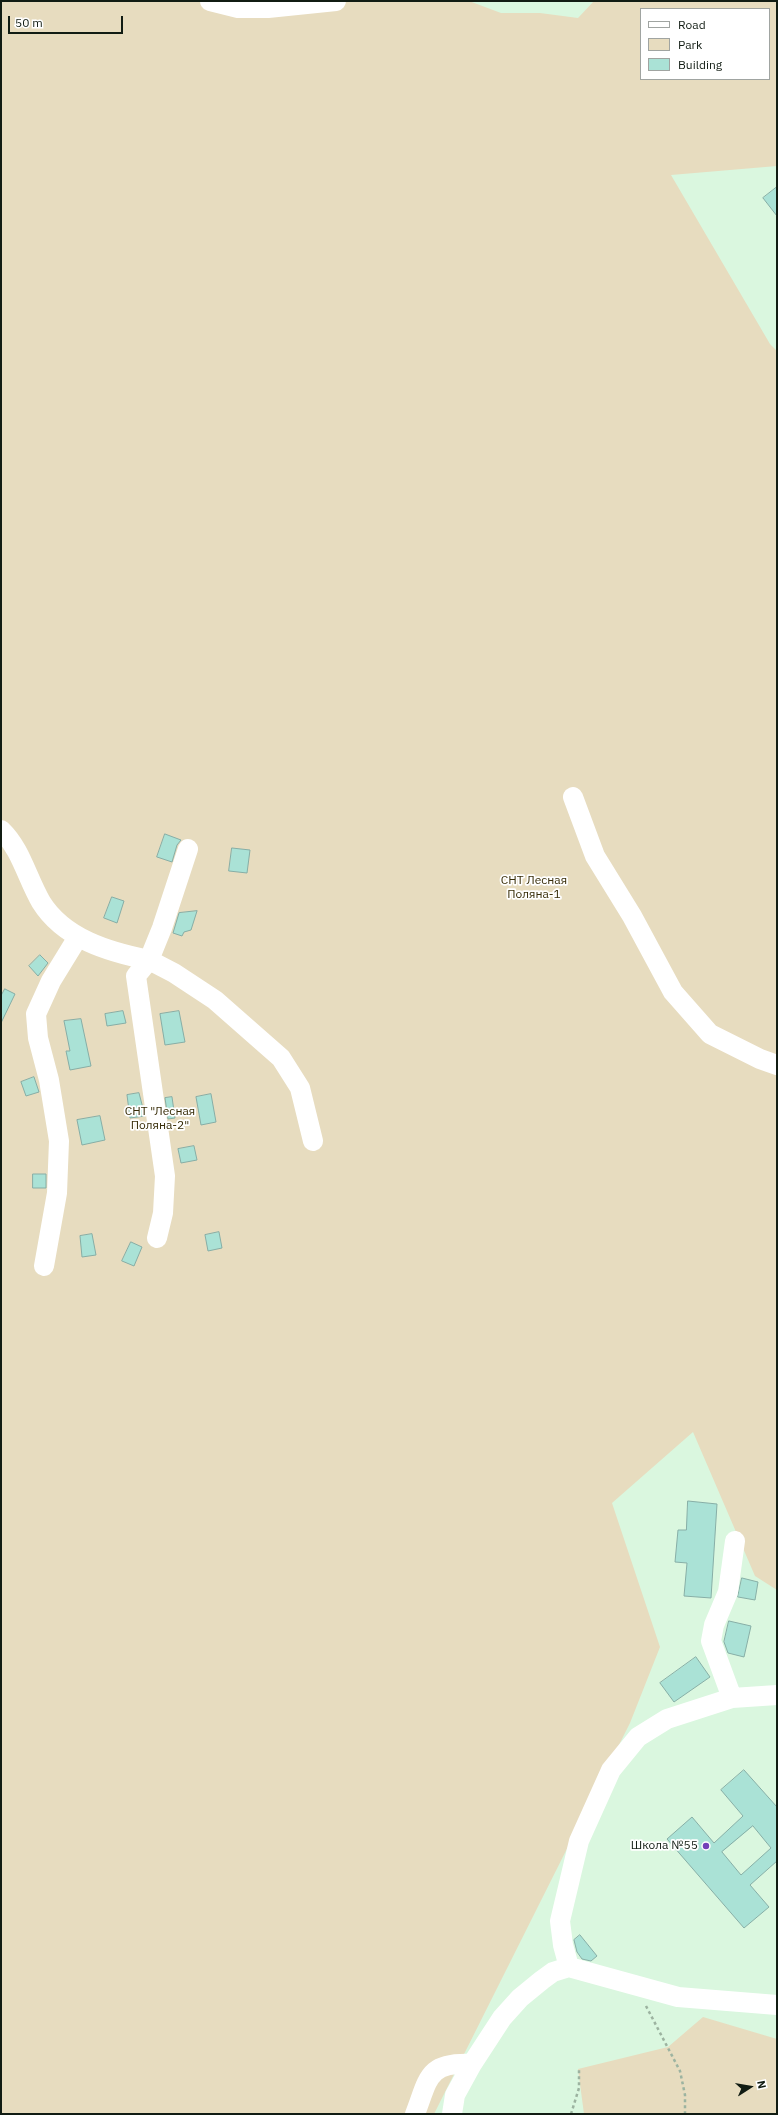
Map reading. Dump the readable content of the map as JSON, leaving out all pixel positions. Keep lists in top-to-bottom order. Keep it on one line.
{"parks":["СНТ Лесная Поляна-1","СНТ \"Лесная Поляна-2\""],"places":["Школа №55"],"legend":["Road","Park","Building"],"scale_bar":"50 m","north":"right"}
